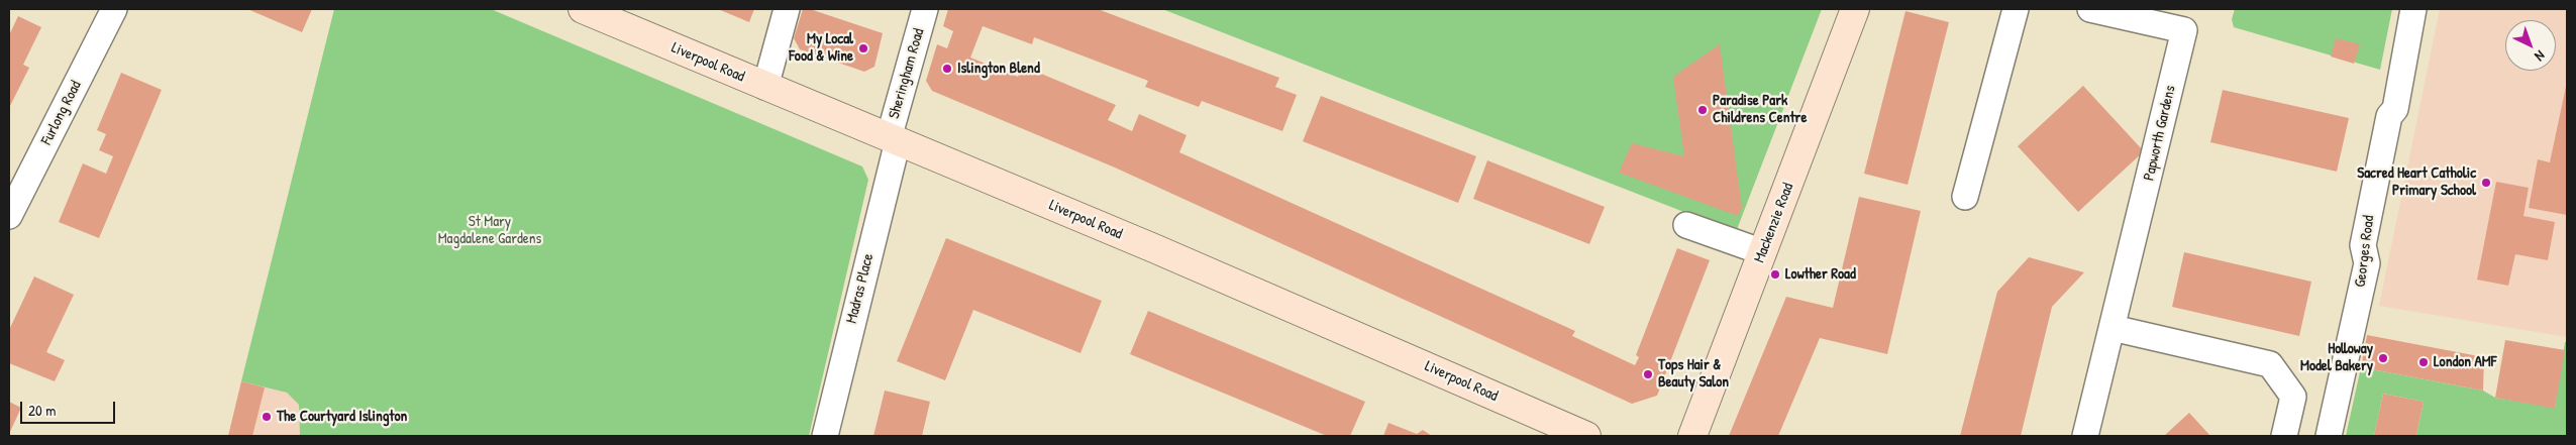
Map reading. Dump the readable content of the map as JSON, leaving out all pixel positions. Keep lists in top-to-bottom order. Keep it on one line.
{"streets":{"main road":["Liverpool Road","Mackenzie Road"],"street":["Sheringham Road","Furlong Road","Papworth Gardens","Georges Road","Madras Place"]},"crossings":[["Liverpool Road","Sheringham Road"],["Liverpool Road","Madras Place"],["Sheringham Road","Madras Place"]],"parks":["St Mary Magdalene Gardens"],"places":["My Local Food & Wine","Islington Blend","Paradise Park Childrens Centre","Sacred Heart Catholic Primary School","Lowther Road","Holloway Model Bakery","London AMF","Tops Hair & Beauty Salon","The Courtyard Islington"],"scale_bar":"20 m","north":"bottom right"}
